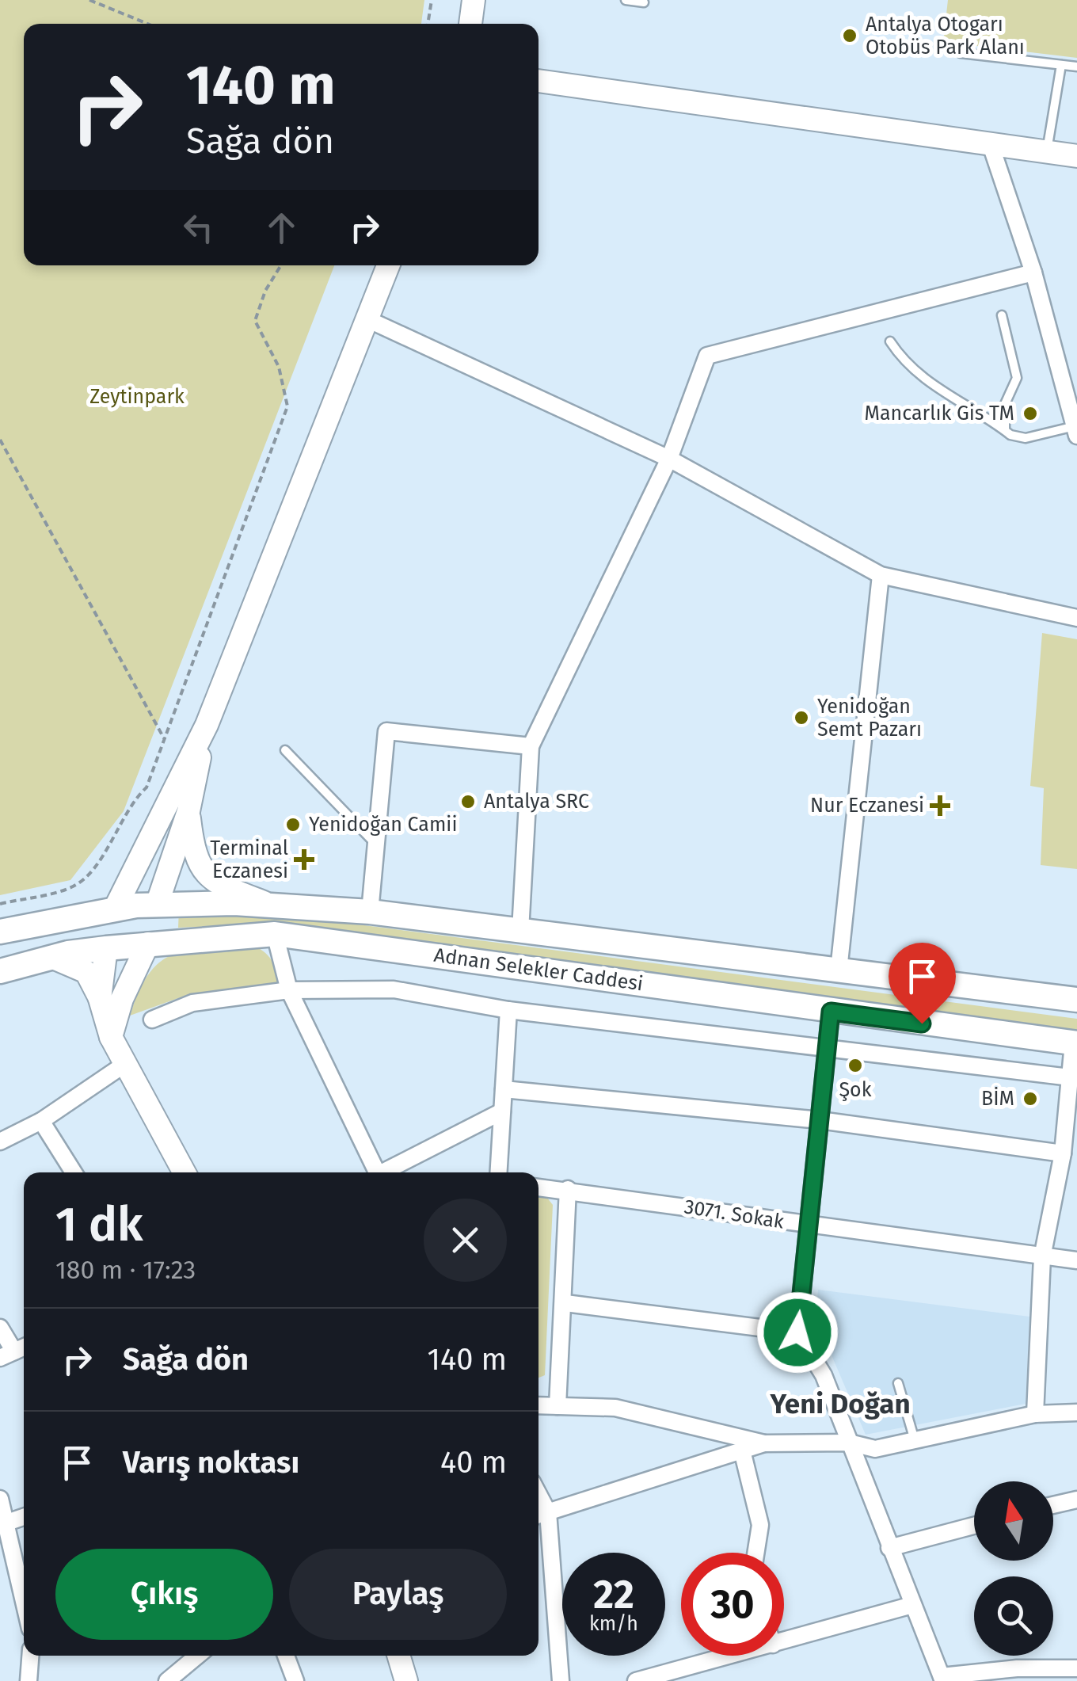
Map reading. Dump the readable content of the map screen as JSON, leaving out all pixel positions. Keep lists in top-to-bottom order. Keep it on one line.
{"streets":{"main road":["Adnan Selekler Caddesi"],"street":["3071. Sokak"]},"districts":["Yeni Doğan"],"parks":["Zeytinpark"],"places":{"other":["Antalya Otogarı Otobüs Park Alanı","Mancarlık Gis TM","Yenidoğan Semt Pazarı","Antalya SRC","Yenidoğan Camii","Şok","BİM"],"health":["Nur Eczanesi","Terminal Eczanesi"]},"north":"top","page":{"turn":["140 m","Sağa dön"],"heading":["1 dk","180 m · 17:23"],"list":[{"name":"Sağa dön","value":"140 m"},{"name":"Varış noktası","value":"40 m"}],"buttons":["Çıkış","Paylaş"],"speed":"22 km/h","limit":"30"}}
